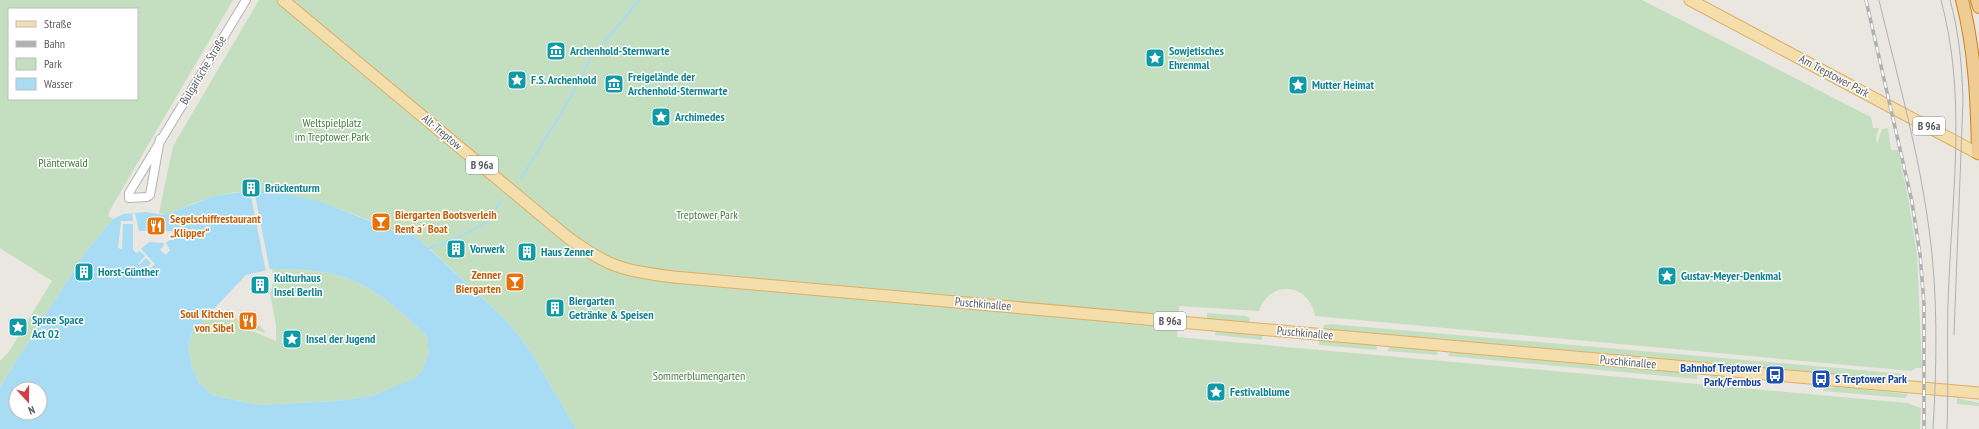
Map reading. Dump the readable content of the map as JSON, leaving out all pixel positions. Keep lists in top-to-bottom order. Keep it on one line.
{"streets":{"main road":["Am Treptower Park","B 96a","Alt-Treptow","Puschkinallee"],"street":["Bulgarische Straße"]},"crossings":[["Alt-Treptow","Puschkinallee"]],"parks":["Weltspielplatz im Treptower Park","Plänterwald","Treptower Park","Sommerblumengarten"],"places":{"museum":["Archenhold-Sternwarte","Freigelände der Archenhold-Sternwarte"],"place":["Sowjetisches Ehrenmal","F.S. Archenhold","Mutter Heimat","Archimedes","Gustav-Meyer-Denkmal","Spree Space Act 02","Insel der Jugend","Festivalblume"],"building":["Brückenturm","Vorwerk","Haus Zenner","Horst-Günther","Kulturhaus Insel Berlin","Biergarten Getränke & Speisen"],"bar":["Biergarten Bootsverleih Rent a´ Boat","Zenner Biergarten"],"restaurant":["Segelschiffrestaurant „Klipper“","Soul Kitchen von Sibel"],"bus stop":["Bahnhof Treptower Park/Fernbus","S Treptower Park"]},"legend":["Straße","Bahn","Park","Wasser"],"north":"bottom"}
